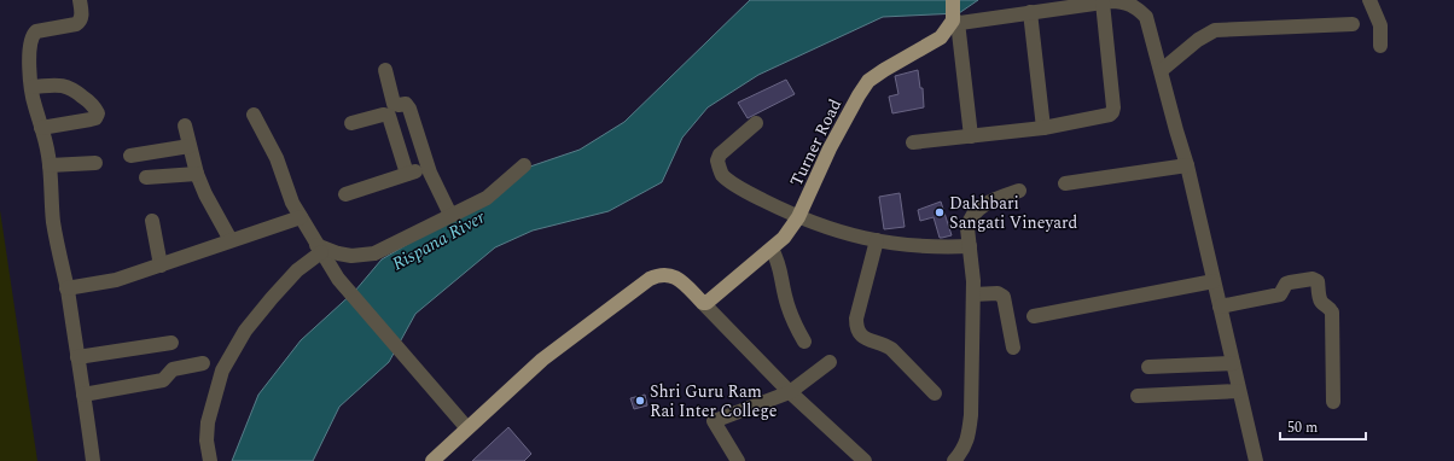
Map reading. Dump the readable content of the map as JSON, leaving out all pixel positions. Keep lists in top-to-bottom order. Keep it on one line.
{"streets":{"main road":["Turner Road"]},"water":["Rispana River"],"places":["Dakhbari Sangati Vineyard","Shri Guru Ram Rai Inter College"],"scale_bar":"50 m"}
